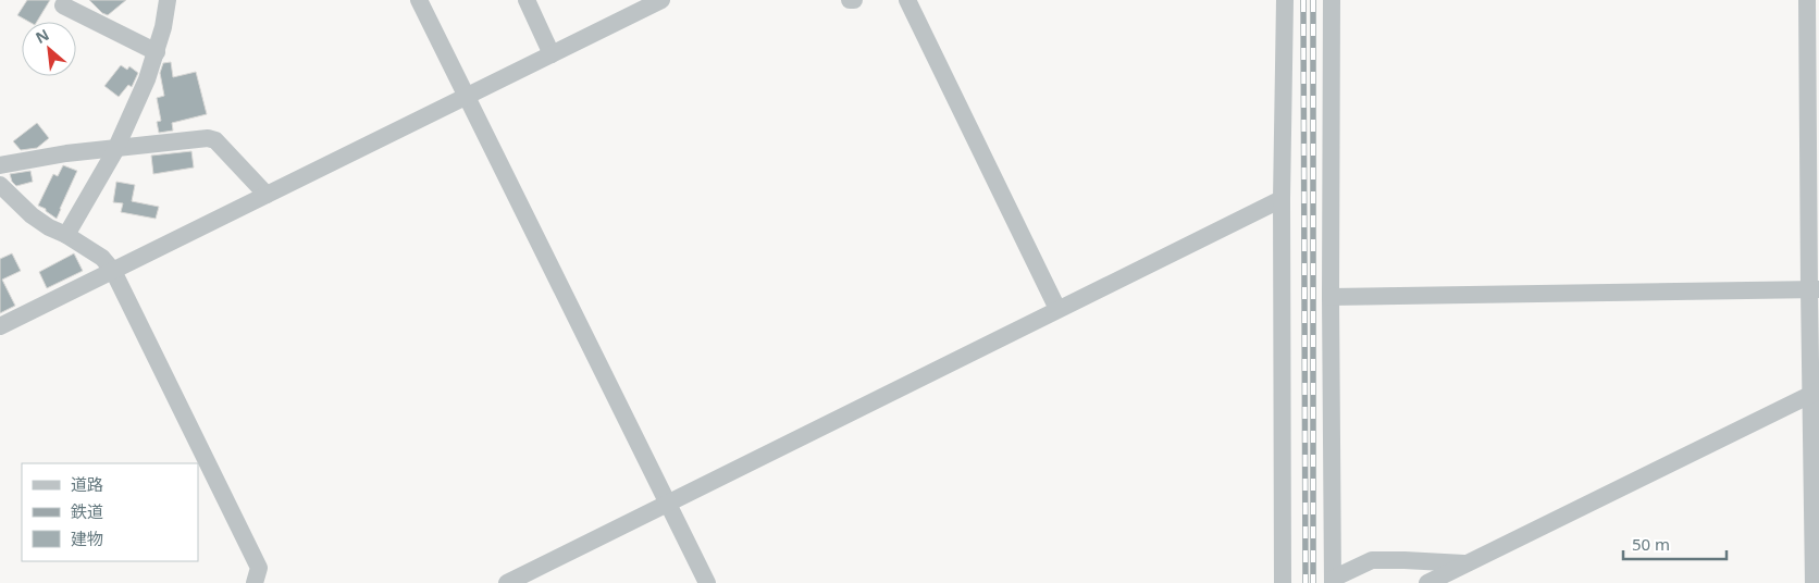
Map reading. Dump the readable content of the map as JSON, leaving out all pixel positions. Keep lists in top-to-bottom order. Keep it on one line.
{"legend":["道路","鉄道","建物"],"scale_bar":"50 m","north":"top left"}
